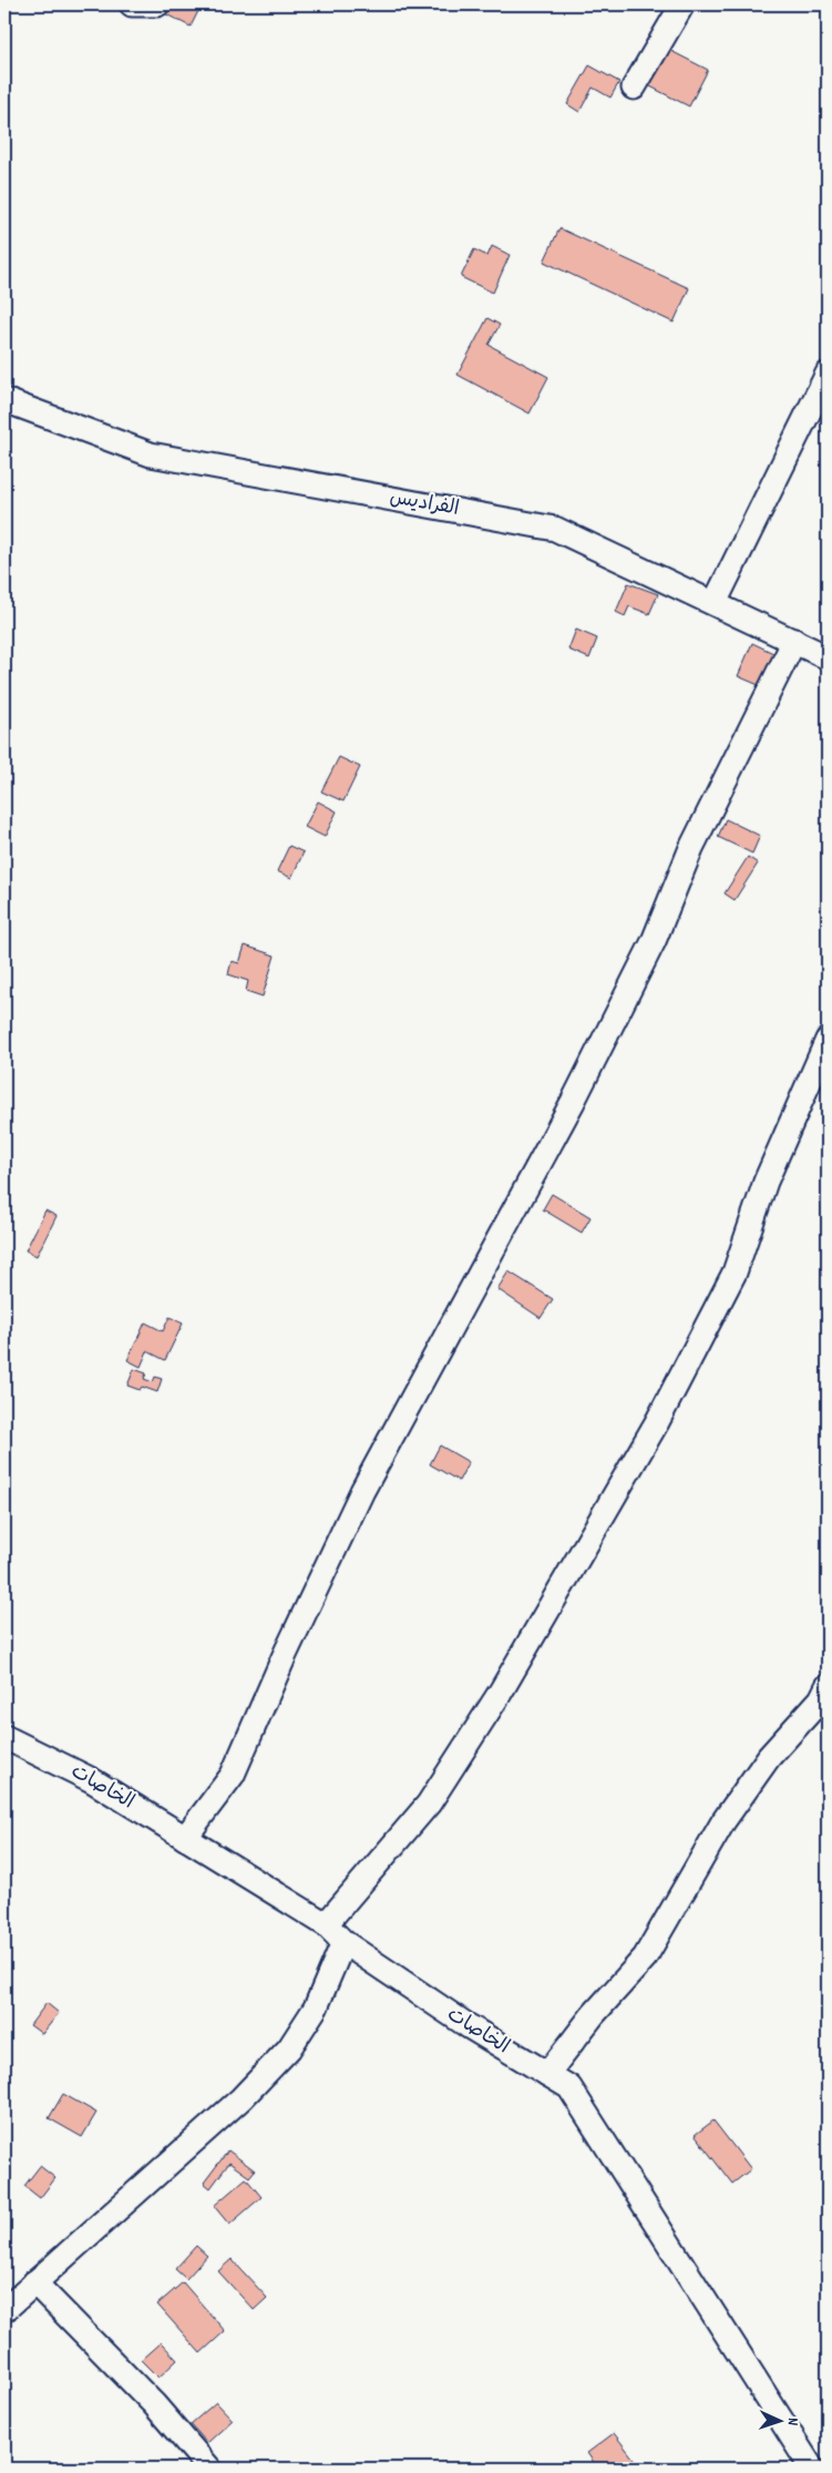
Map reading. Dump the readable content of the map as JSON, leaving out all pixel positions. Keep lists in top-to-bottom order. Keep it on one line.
{"streets":{"street":["الفراديس","الخاصات"]},"north":"right"}
